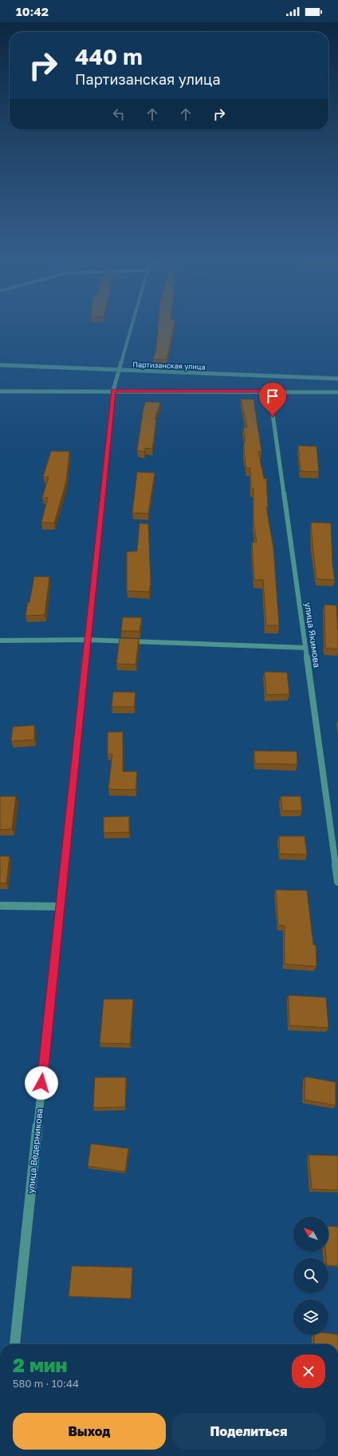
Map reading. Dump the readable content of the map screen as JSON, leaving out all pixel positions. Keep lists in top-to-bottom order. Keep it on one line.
{"streets":{"street":["Партизанская улица","улица Якимова","улица Ведерникова"]},"crossings":[["Партизанская улица","улица Ведерникова"]],"north":"top left","page":{"status":"10:42","turn":["440 m","Партизанская улица"],"heading":["2 мин","580 m · 10:44"],"buttons":["Выход","Поделиться"]}}
